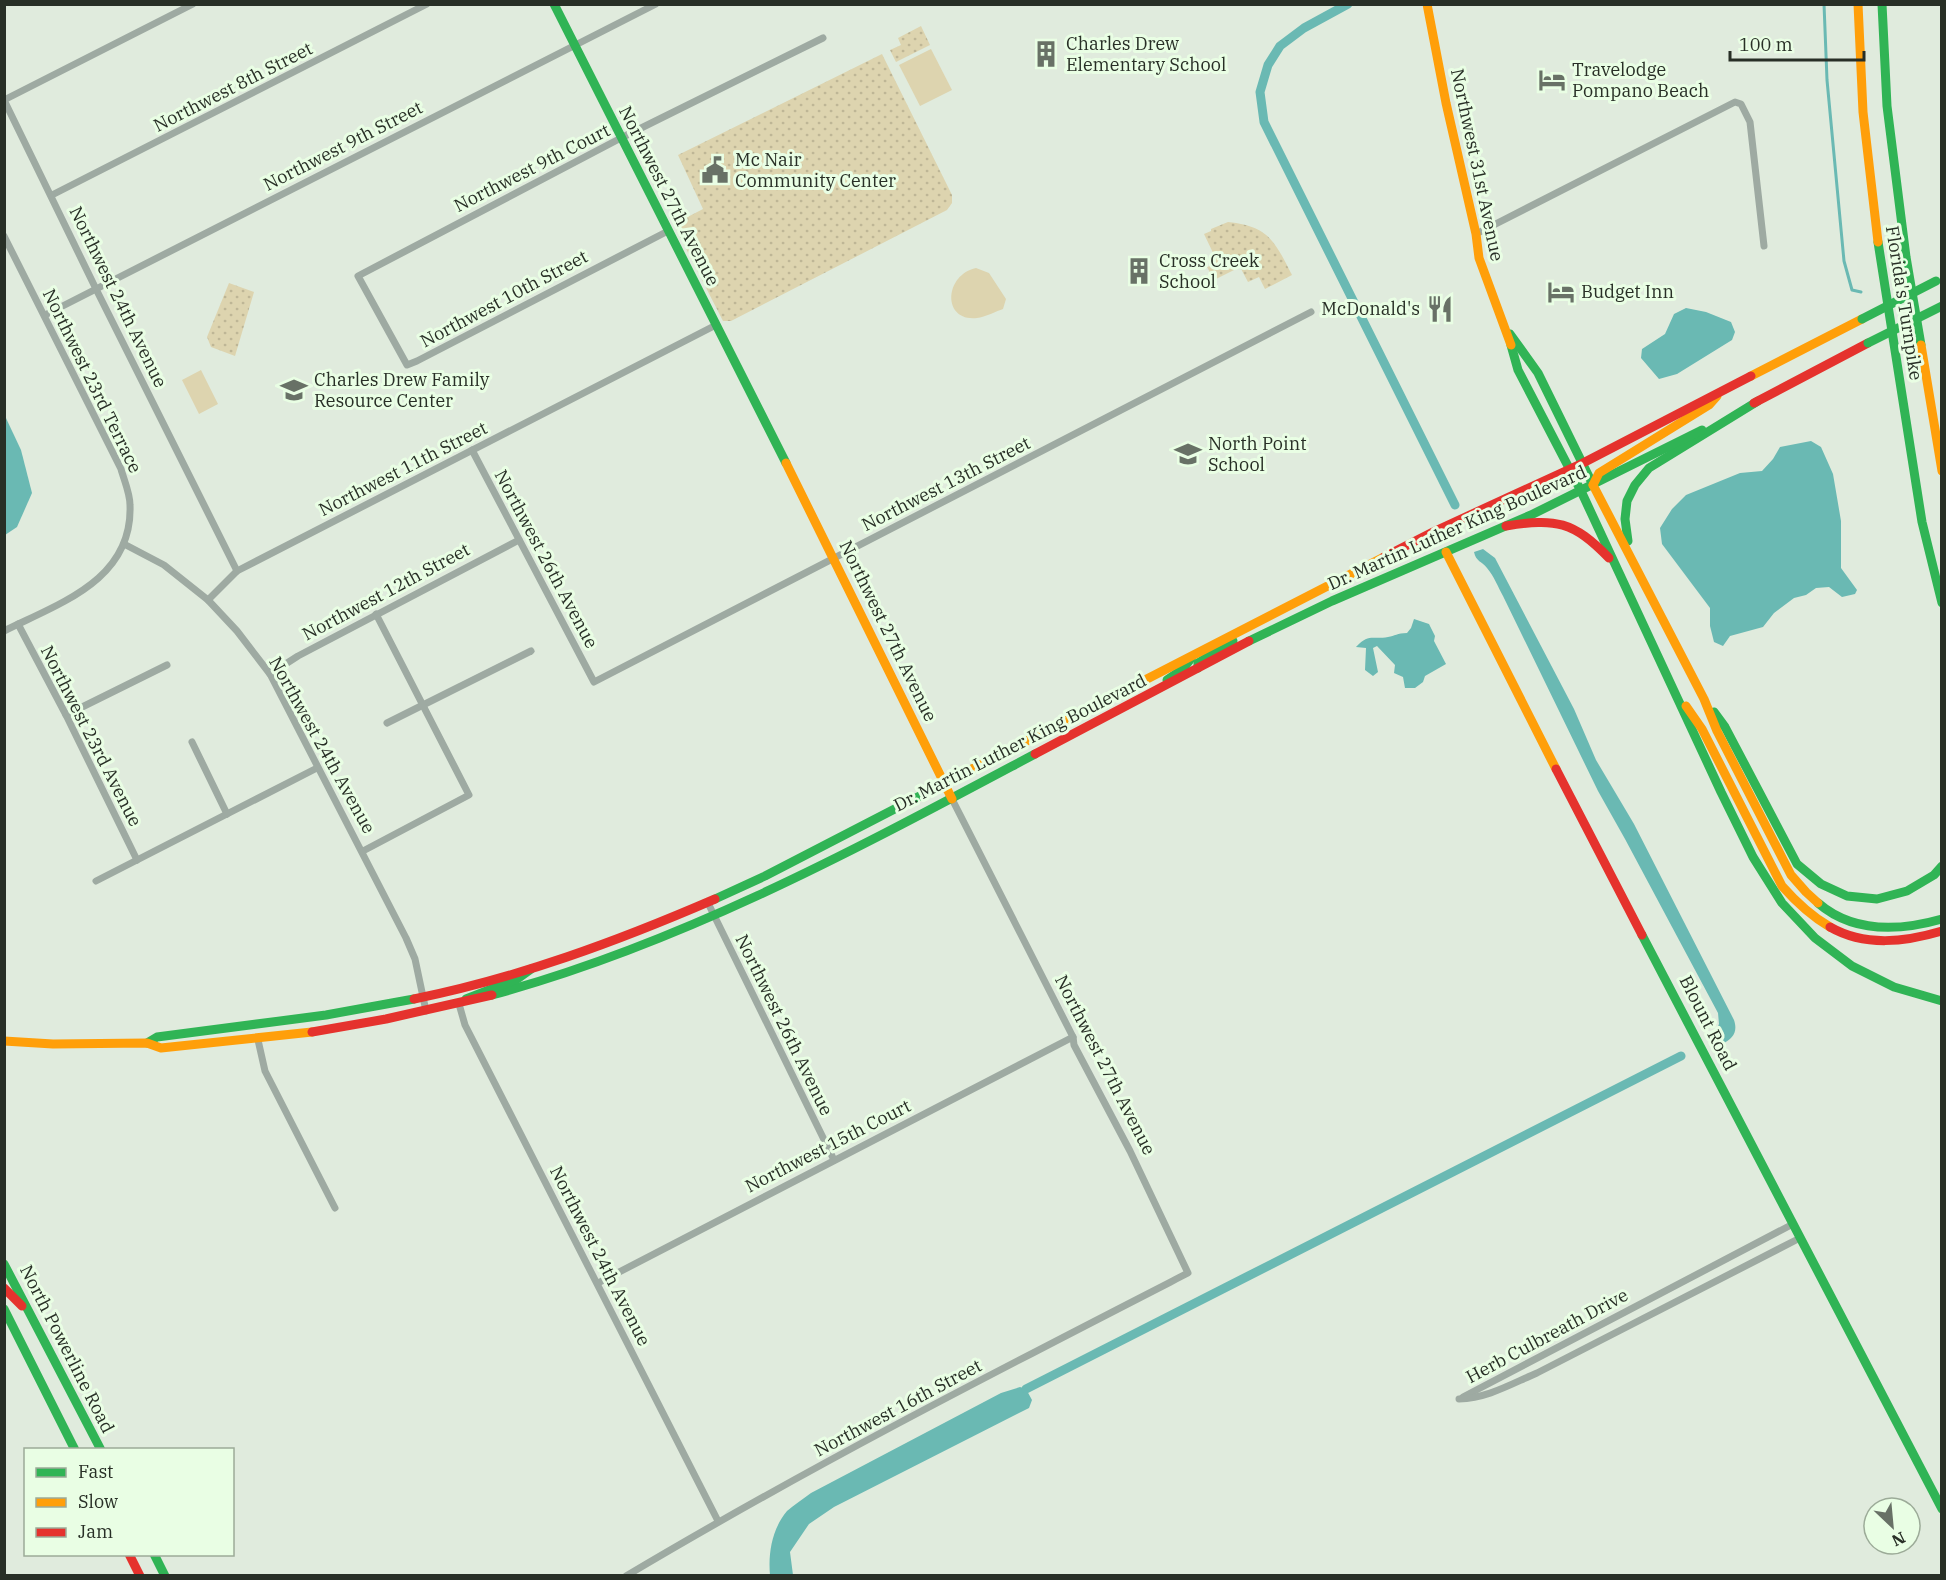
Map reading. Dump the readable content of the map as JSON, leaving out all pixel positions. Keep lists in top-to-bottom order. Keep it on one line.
{"streets":{"main road":["Northwest 31st Avenue","Northwest 27th Avenue","Florida's Turnpike","Dr. Martin Luther King Boulevard","Blount Road","North Powerline Road"],"street":["Northwest 8th Street","Northwest 9th Street","Northwest 9th Court","Northwest 24th Avenue","Northwest 10th Street","Northwest 23rd Terrace","Northwest 11th Street","Northwest 13th Street","Northwest 26th Avenue","Northwest 12th Street","Northwest 23rd Avenue","Northwest 15th Court","Herb Culbreath Drive","Northwest 16th Street"]},"crossings":[["Northwest 8th Street","Northwest 24th Avenue"],["Northwest 9th Street","Northwest 27th Avenue"],["Northwest 9th Street","Northwest 24th Avenue"],["Northwest 9th Street","Northwest 23rd Terrace"],["Northwest 31st Avenue","Dr. Martin Luther King Boulevard"],["Northwest 9th Court","Northwest 27th Avenue"],["Northwest 9th Court","Northwest 10th Street"],["Northwest 27th Avenue","Northwest 10th Street"],["Northwest 27th Avenue","Northwest 11th Street"],["Northwest 27th Avenue","Northwest 13th Street"],["Northwest 27th Avenue","Dr. Martin Luther King Boulevard"],["Northwest 27th Avenue","Northwest 15th Court"],["Northwest 27th Avenue","Northwest 16th Street"],["Northwest 24th Avenue","Northwest 23rd Terrace"],["Northwest 24th Avenue","Northwest 11th Street"],["Northwest 24th Avenue","Dr. Martin Luther King Boulevard"],["Northwest 24th Avenue","Northwest 12th Street"],["Northwest 24th Avenue","Northwest 15th Court"],["Northwest 24th Avenue","Northwest 16th Street"],["Northwest 11th Street","Northwest 26th Avenue"],["Northwest 13th Street","Northwest 26th Avenue"],["Dr. Martin Luther King Boulevard","Northwest 26th Avenue"],["Dr. Martin Luther King Boulevard","Blount Road"],["Northwest 26th Avenue","Northwest 12th Street"],["Northwest 26th Avenue","Northwest 15th Court"],["Blount Road","Herb Culbreath Drive"]],"places":{"building":["Charles Drew Elementary School","Cross Creek School"],"hotel":["Travelodge Pompano Beach","Budget Inn"],"public building":["Mc Nair Community Center"],"restaurant":["McDonald's"],"school or university":["Charles Drew Family Resource Center","North Point School"]},"legend":["Fast","Slow","Jam"],"scale_bar":"100 m","north":"bottom right"}
